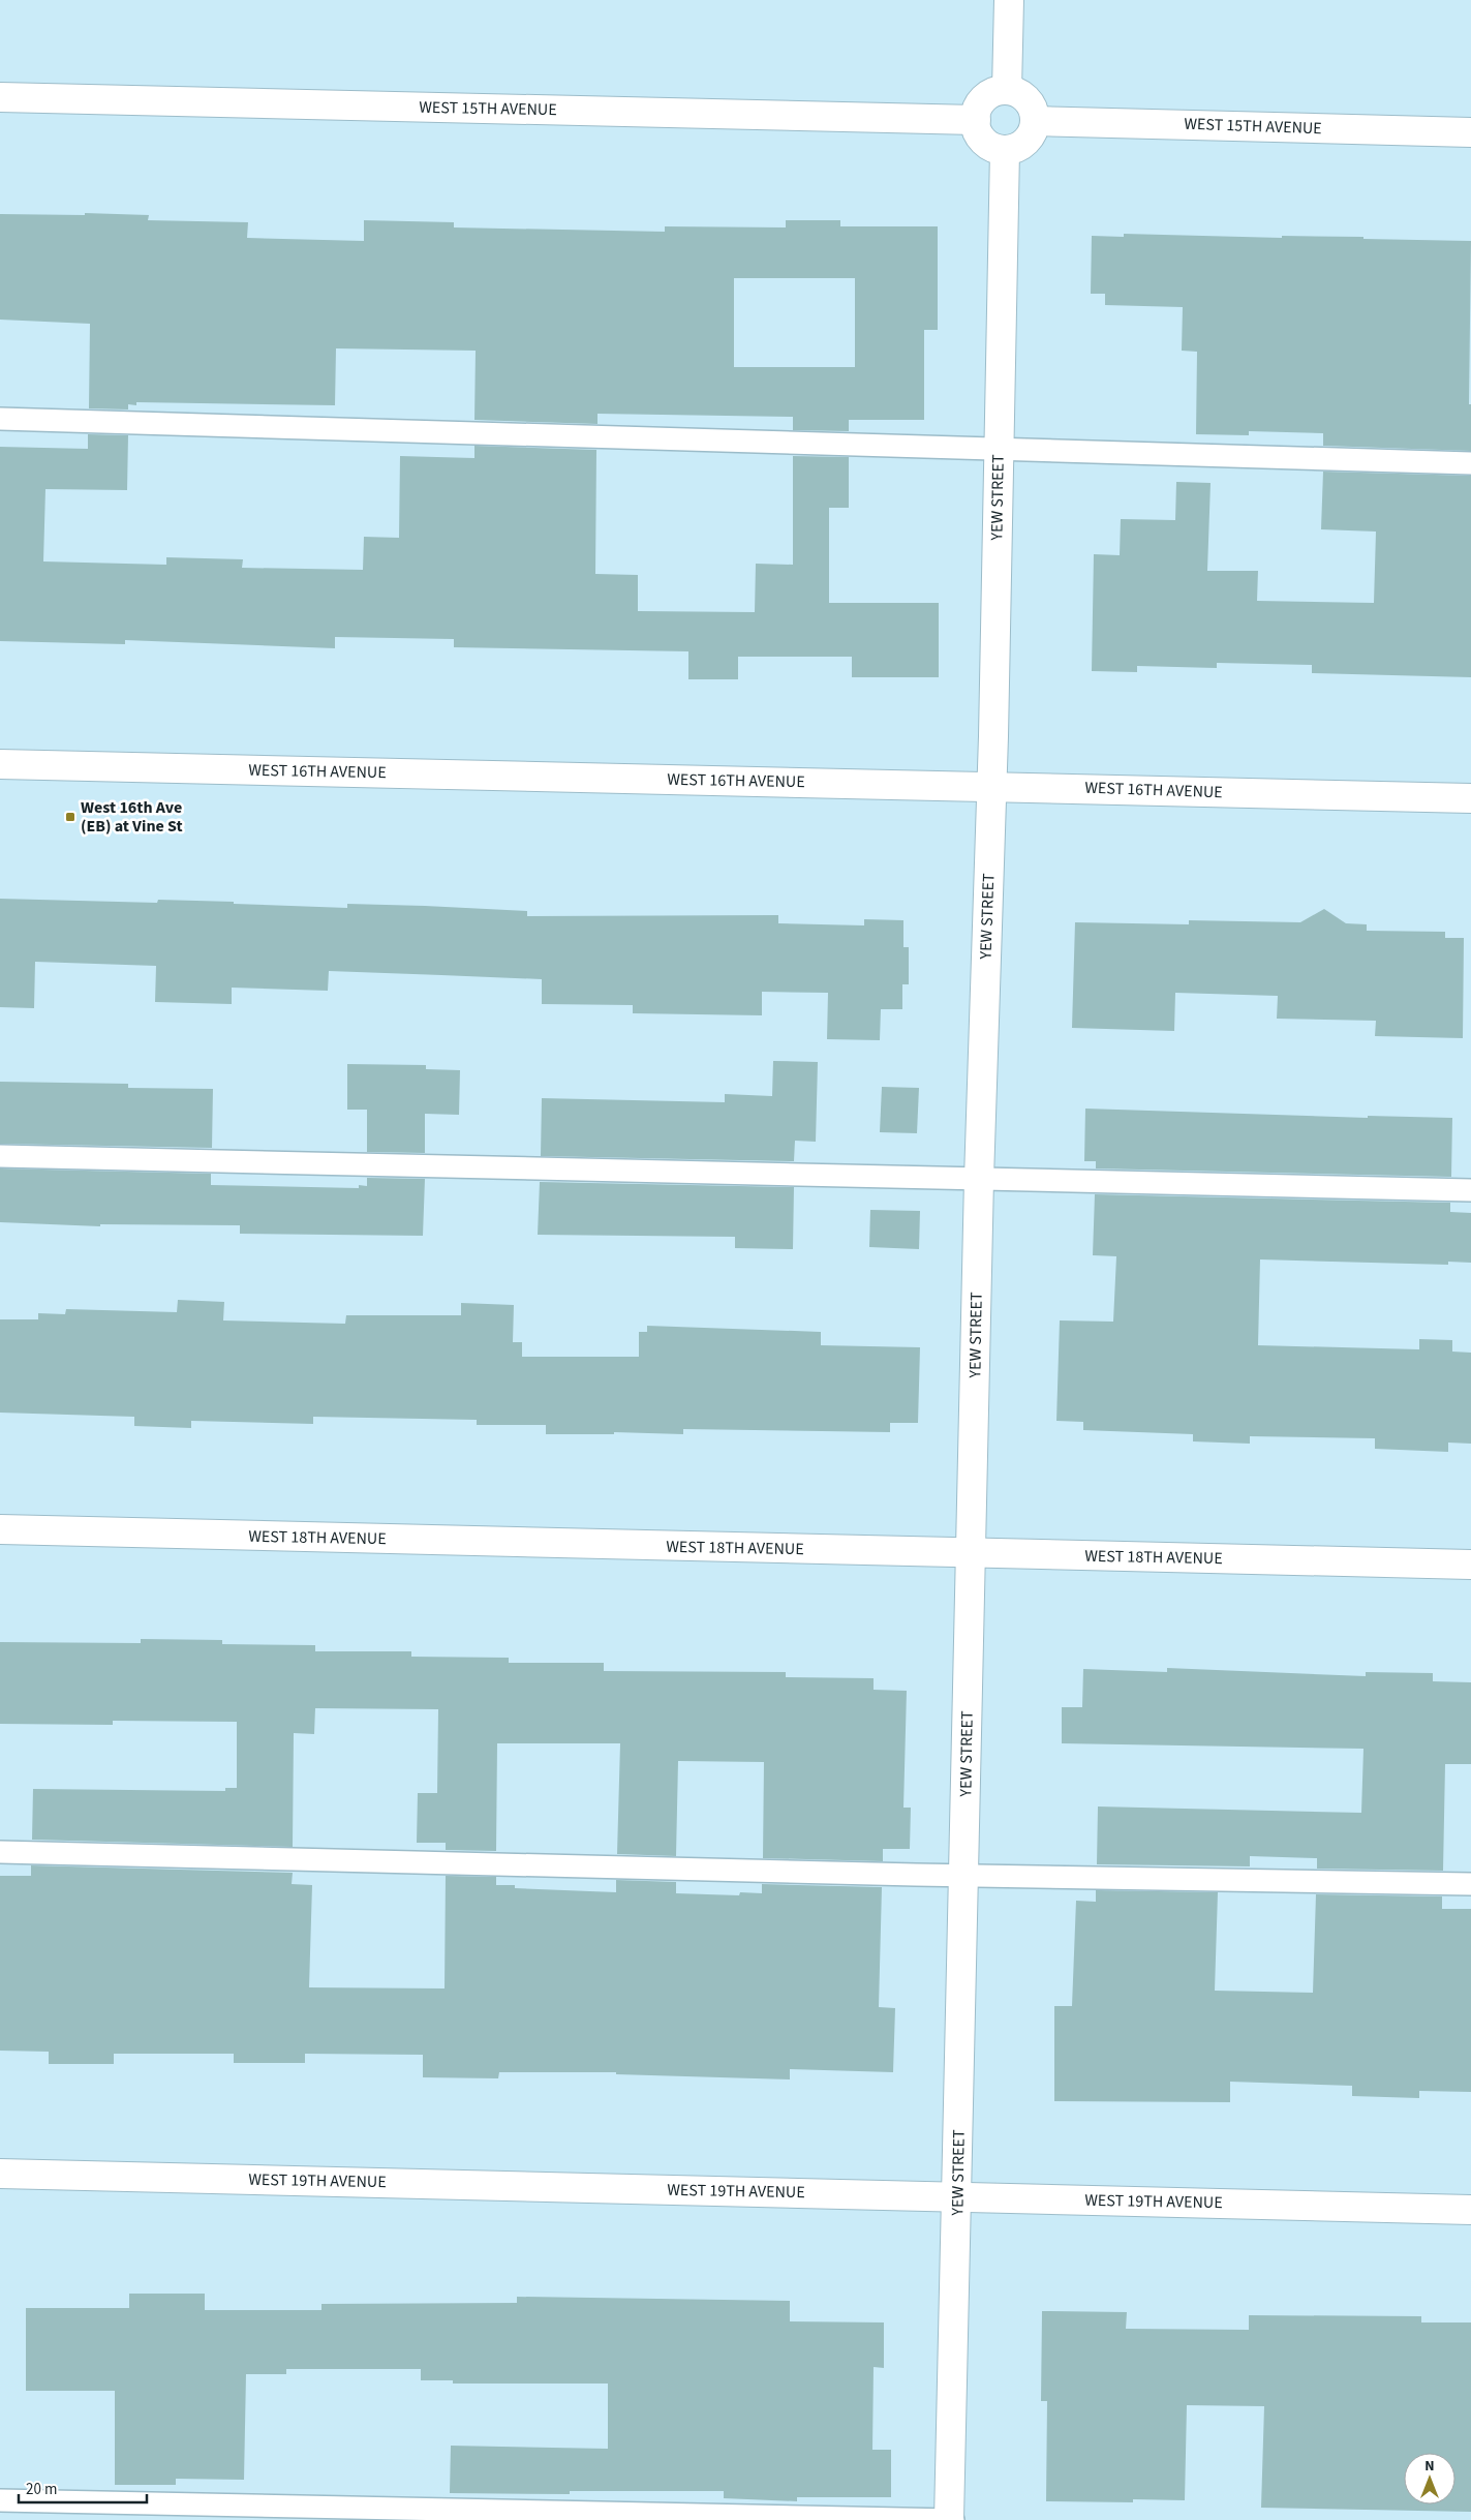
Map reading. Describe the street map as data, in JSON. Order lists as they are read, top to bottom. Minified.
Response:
{"streets":{"street":["WEST 15TH AVENUE","YEW STREET","WEST 16TH AVENUE","WEST 18TH AVENUE","WEST 19TH AVENUE"]},"crossings":[["WEST 15TH AVENUE","YEW STREET"],["YEW STREET","WEST 16TH AVENUE"],["YEW STREET","WEST 18TH AVENUE"],["YEW STREET","WEST 19TH AVENUE"]],"places":{"transit":["West 16th Ave (EB) at Vine St"]},"scale_bar":"20 m","north":"top"}
